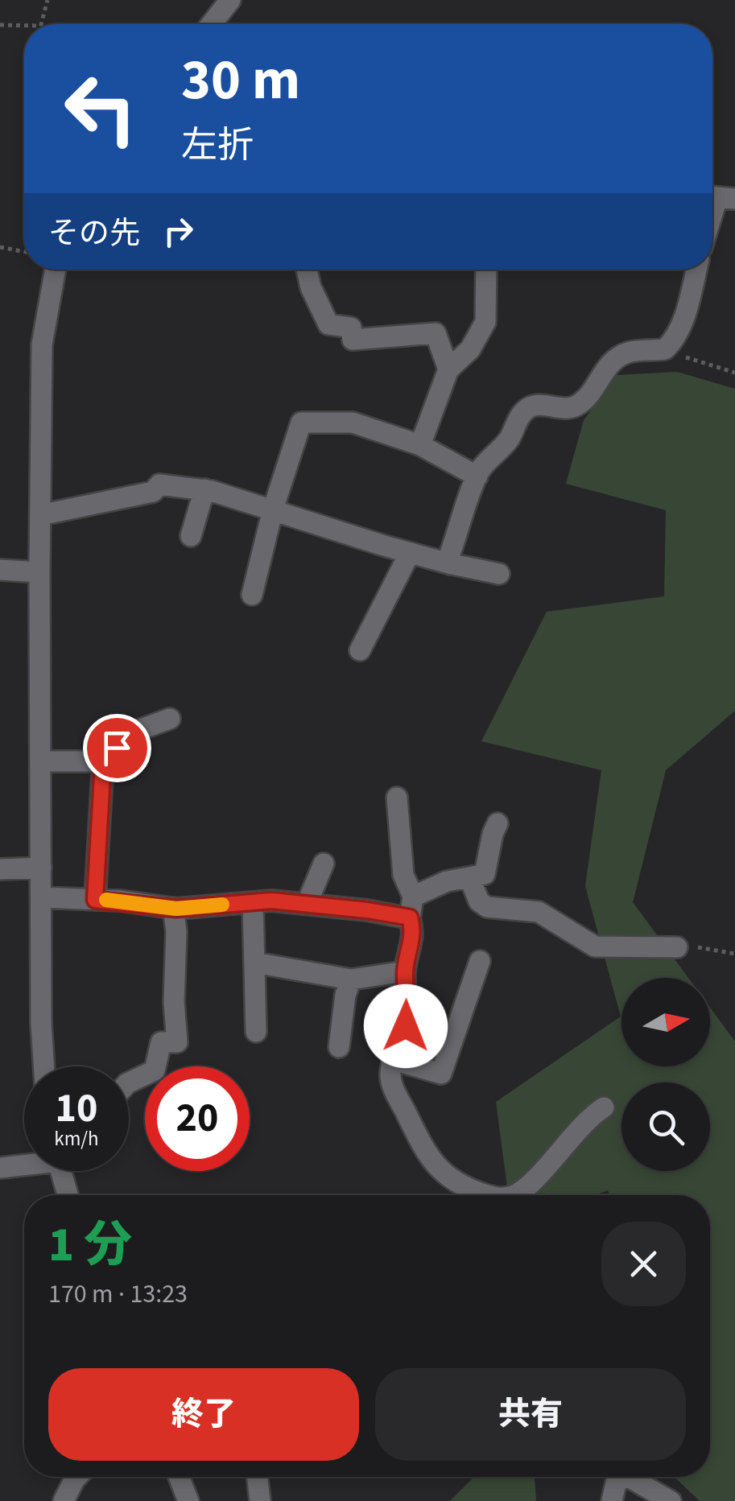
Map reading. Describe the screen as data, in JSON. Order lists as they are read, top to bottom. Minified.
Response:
{"north":"right","page":{"turn":["30 m","左折"],"then":"その先","speed":"10 km/h","limit":"20","heading":["1 分","170 m · 13:23"],"buttons":["終了","共有"]}}
